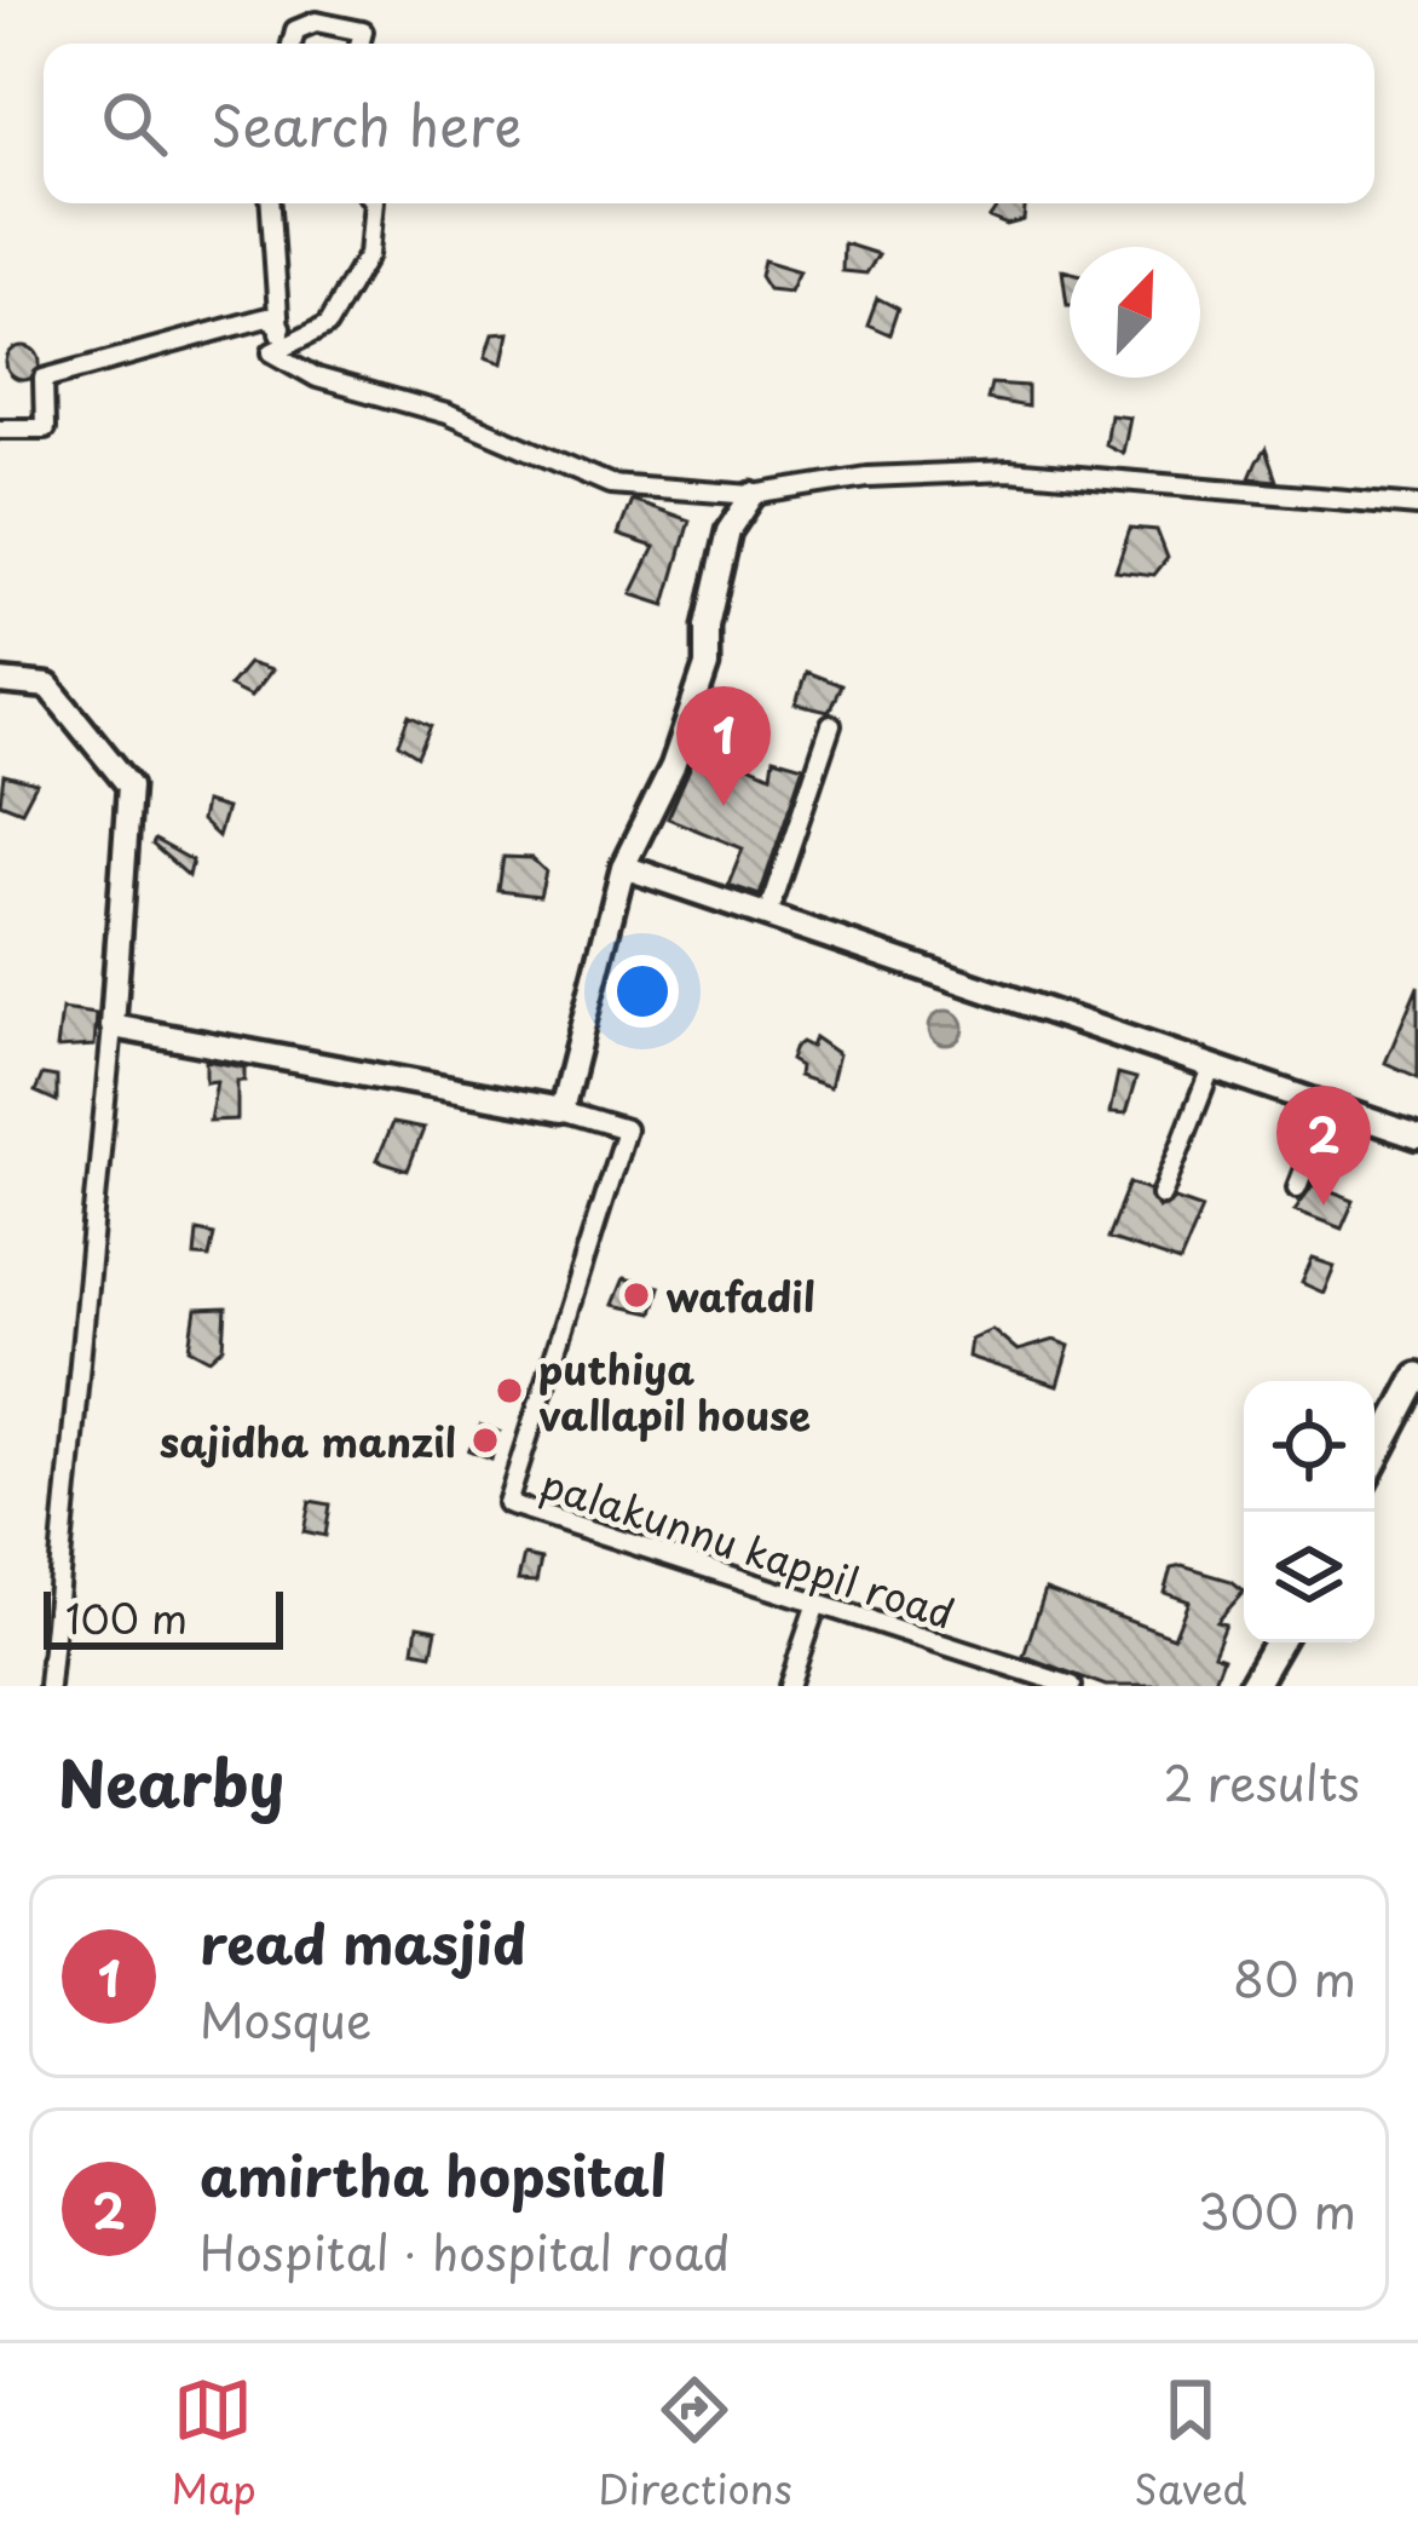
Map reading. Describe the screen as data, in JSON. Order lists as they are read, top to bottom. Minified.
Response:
{"streets":{"street":["palakunnu kappil road"]},"places":["wafadil","puthiya vallapil house","sajidha manzil"],"scale_bar":"100 m","north":"top right","page":{"search":"Search here","pins":["1","2"],"scale":"100 m","heading":["Nearby","2 results"],"list":[{"mark":"1","name":"read masjid","note":"Mosque","value":"80 m"},{"mark":"2","name":"amirtha hopsital","note":"Hospital · hospital road","value":"300 m"}],"nav":["Map","Directions","Saved"]}}
